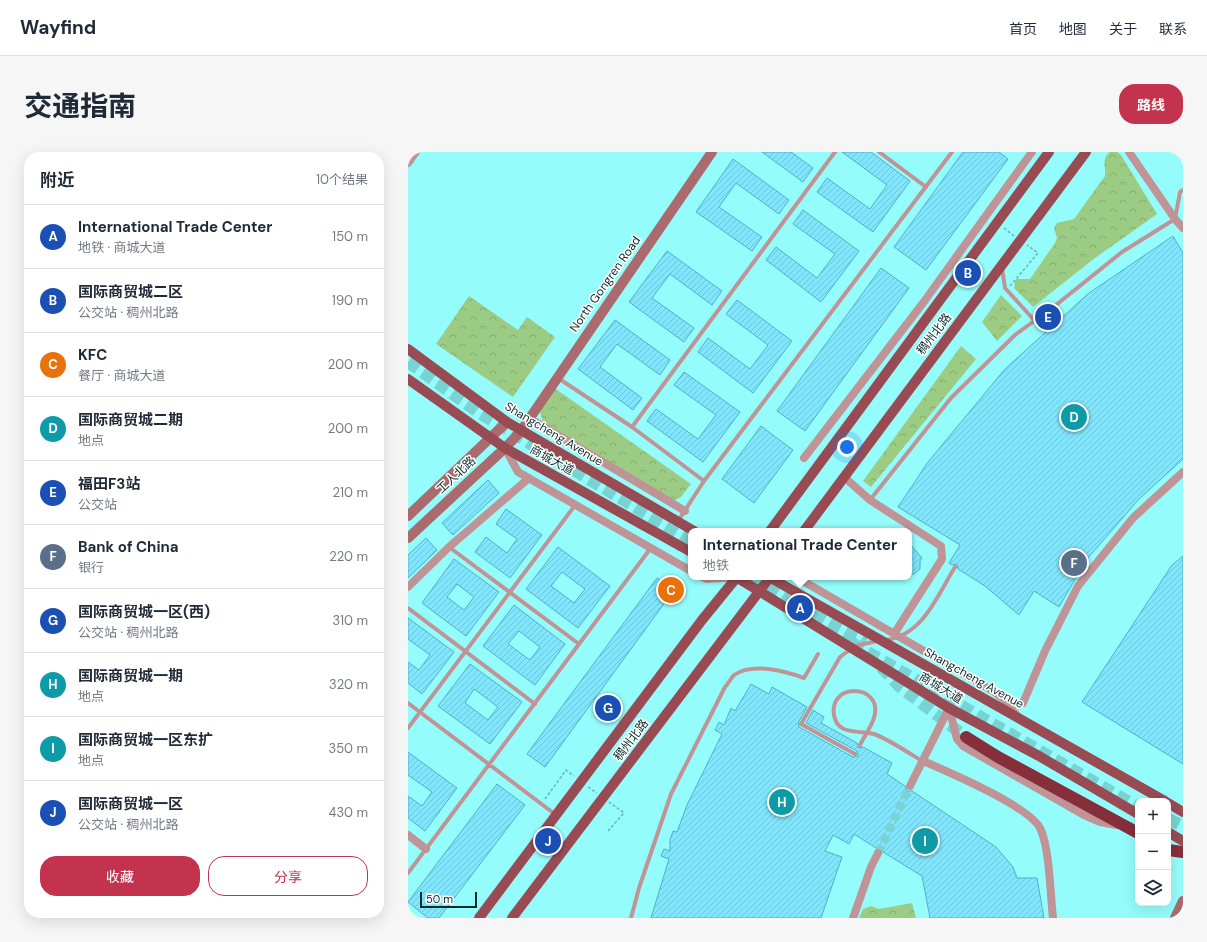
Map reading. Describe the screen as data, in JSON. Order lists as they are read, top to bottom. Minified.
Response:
{"streets":{"main road":["稠州北路","Shangcheng Avenue","商城大道"],"street":["North Gongren Road","工人北路"]},"crossings":[["North Gongren Road","Shangcheng Avenue"],["North Gongren Road","工人北路"],["稠州北路","商城大道"],["Shangcheng Avenue","工人北路"],["商城大道","工人北路"]],"scale_bar":"50 m","page":{"header":"Wayfind","nav":["首页","地图","关于","联系"],"title":"交通指南","buttons":["路线",["收藏","分享"]],"heading":["附近","10个结果"],"list":[{"mark":"A","name":"International Trade Center","note":"地铁 · 商城大道","value":"150 m"},{"mark":"B","name":"国际商贸城二区","note":"公交站 · 稠州北路","value":"190 m"},{"mark":"C","name":"KFC","note":"餐厅 · 商城大道","value":"200 m"},{"mark":"D","name":"国际商贸城二期","note":"地点","value":"200 m"},{"mark":"E","name":"福田F3站","note":"公交站","value":"210 m"},{"mark":"F","name":"Bank of China","note":"银行","value":"220 m"},{"mark":"G","name":"国际商贸城一区(西)","note":"公交站 · 稠州北路","value":"310 m"},{"mark":"H","name":"国际商贸城一期","note":"地点","value":"320 m"},{"mark":"I","name":"国际商贸城一区东扩","note":"地点","value":"350 m"},{"mark":"J","name":"国际商贸城一区","note":"公交站 · 稠州北路","value":"430 m"}],"pins":["B","E","D","F","C","A","G","H","I","J"],"popup":["International Trade Center","地铁"],"map_buttons":["+","−"],"scale":"50 m"}}
